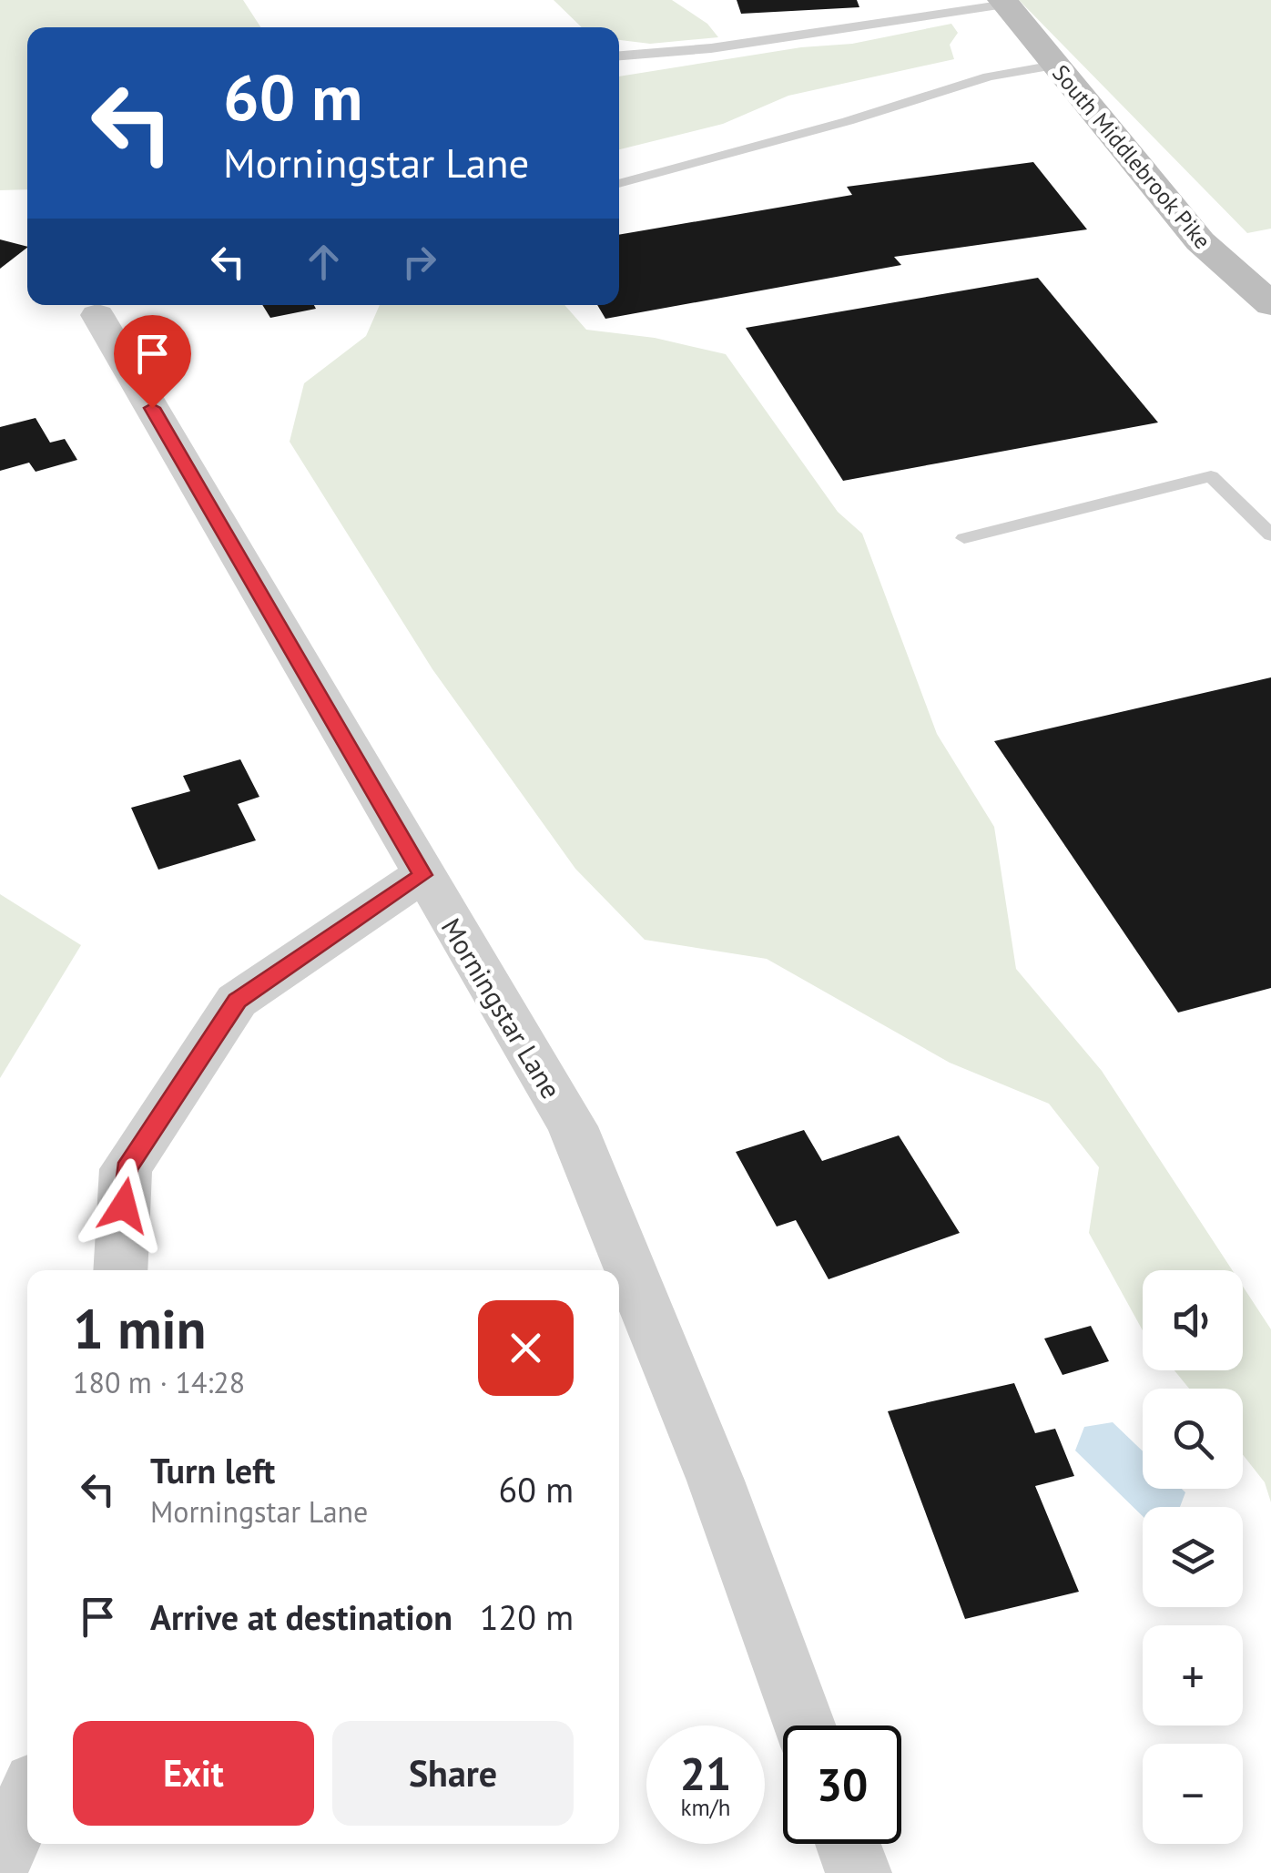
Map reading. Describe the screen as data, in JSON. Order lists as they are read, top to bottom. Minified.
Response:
{"streets":{"main road":["South Middlebrook Pike"],"street":["Morningstar Lane"]},"page":{"turn":["60 m","Morningstar Lane"],"map_buttons":["+","−"],"heading":["1 min","180 m · 14:28"],"list":[{"name":"Turn left","note":"Morningstar Lane","value":"60 m"},{"name":"Arrive at destination","value":"120 m"}],"buttons":["Exit","Share"],"speed":"21 km/h","limit":"30"}}
